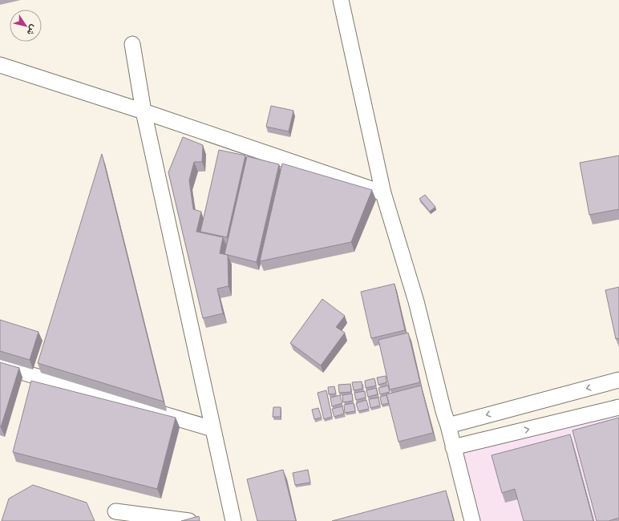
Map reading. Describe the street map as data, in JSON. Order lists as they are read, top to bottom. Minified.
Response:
{"north":"bottom right"}
